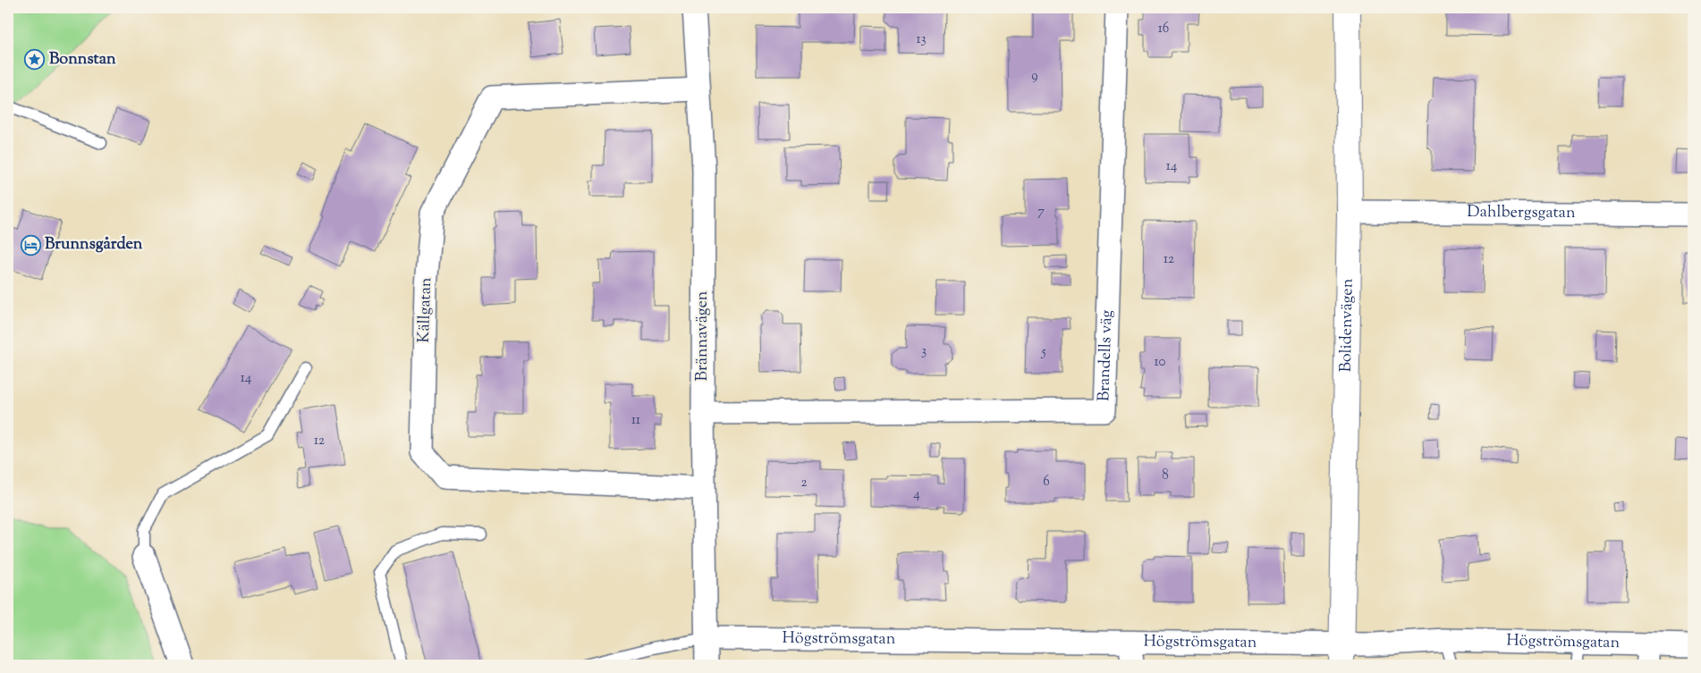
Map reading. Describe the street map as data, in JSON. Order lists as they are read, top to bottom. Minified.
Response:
{"streets":{"main road":["Bolidenvägen"],"street":["Dahlbergsgatan","Källgatan","Brännavägen","Brandells väg","Högströmsgatan"]},"crossings":[["Dahlbergsgatan","Bolidenvägen"],["Källgatan","Brännavägen"],["Bolidenvägen","Högströmsgatan"],["Brännavägen","Brandells väg"],["Brännavägen","Högströmsgatan"]],"places":{"place":["Bonnstan"],"hotel":["Brunnsgården"]},"house_numbers":["16","13","9","14","7","12","3","5","10","14","11","12","8","6","2","4"]}
